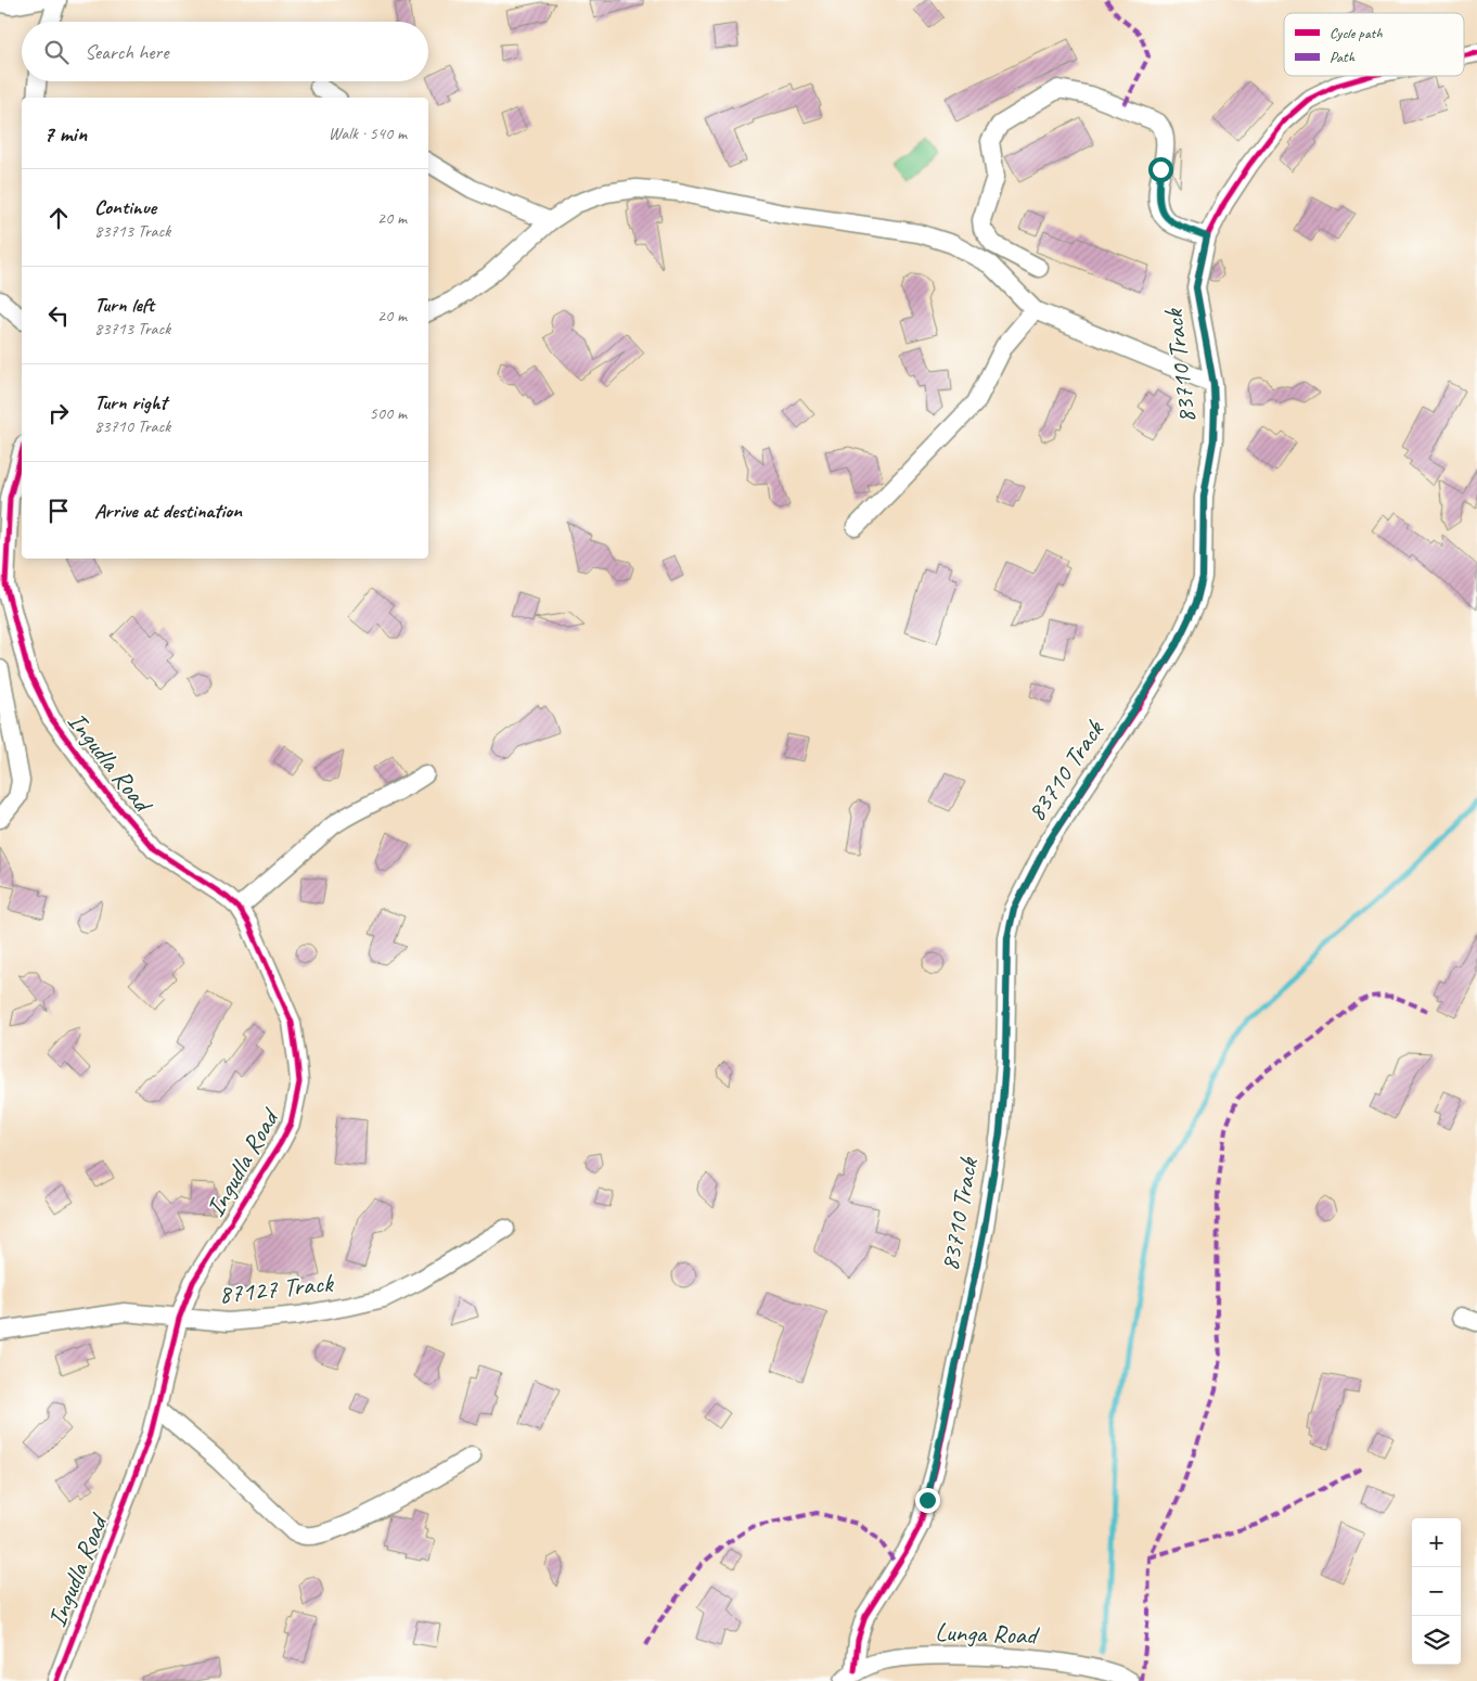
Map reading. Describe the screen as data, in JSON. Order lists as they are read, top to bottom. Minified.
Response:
{"streets":{"street":["83710 Track","Ingudla Road","87127 Track","Lunga Road"]},"crossings":[["83710 Track","Lunga Road"],["Ingudla Road","87127 Track"]],"legend":["Cycle path","Path"],"page":{"search":"Search here","heading":["7 min","Walk · 540 m"],"list":[["Continue","83713 Track","20 m"],["Turn left","83713 Track","20 m"],["Turn right","83710 Track","500 m"],"Arrive at destination"],"map_buttons":["+","−"]}}
